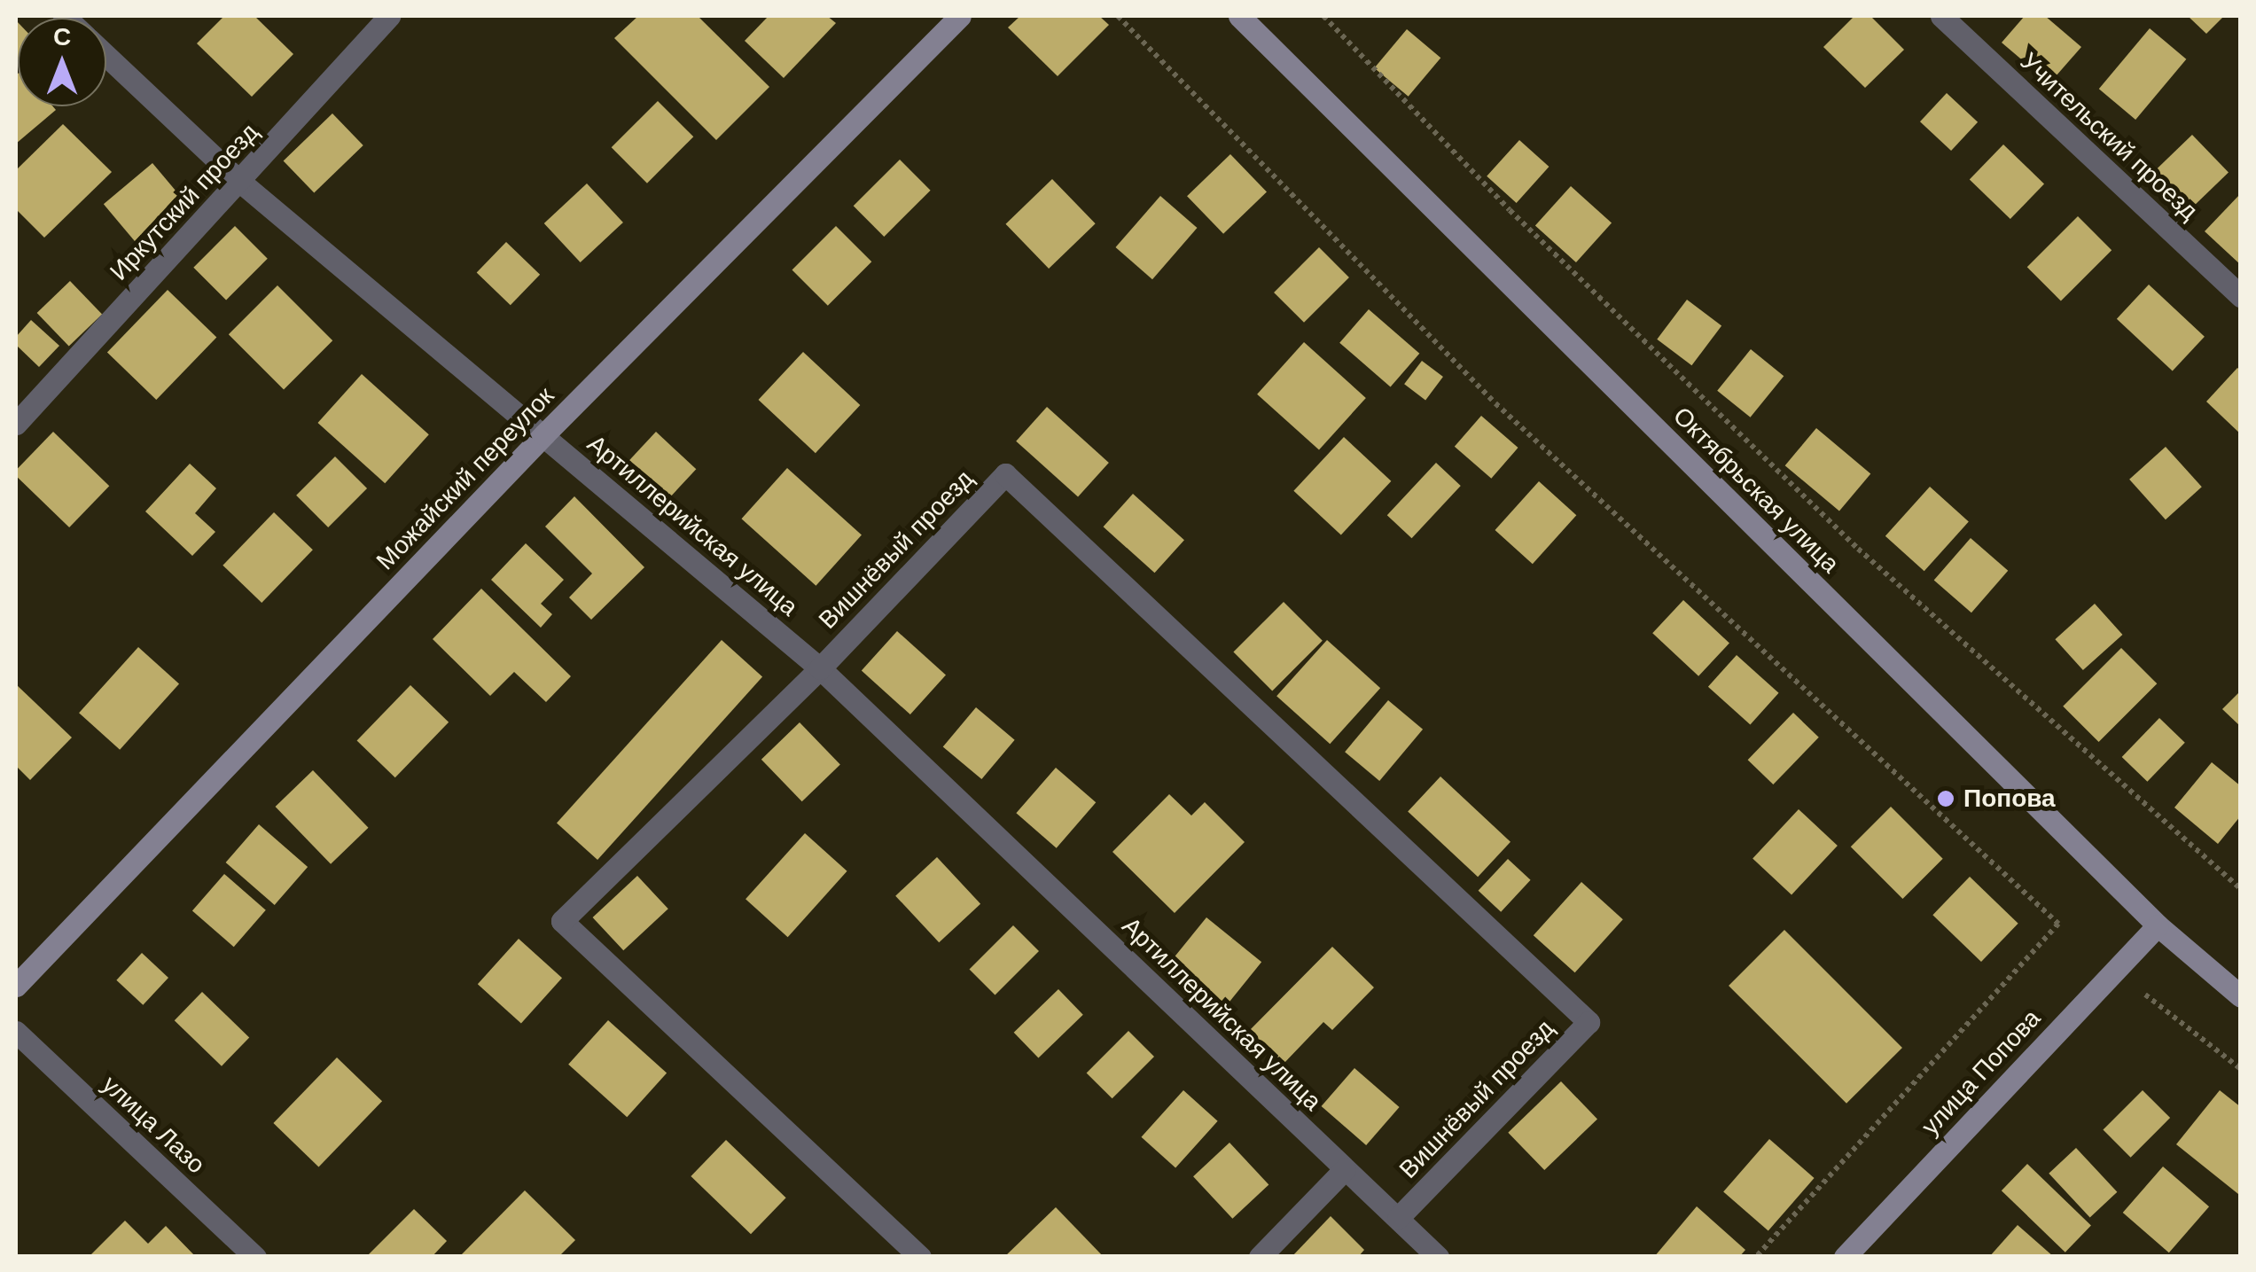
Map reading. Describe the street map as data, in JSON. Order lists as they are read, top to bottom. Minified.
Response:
{"streets":{"street":["Учительский проезд","Иркутский проезд","Можайский переулок","Октябрьская улица","Артиллерийская улица","Вишнёвый проезд","улица Попова","улица Лазо"]},"crossings":[["Иркутский проезд","Артиллерийская улица"],["Можайский переулок","Артиллерийская улица"],["Октябрьская улица","улица Попова"],["Артиллерийская улица","Вишнёвый проезд"]],"places":["Попова"],"north":"top"}
